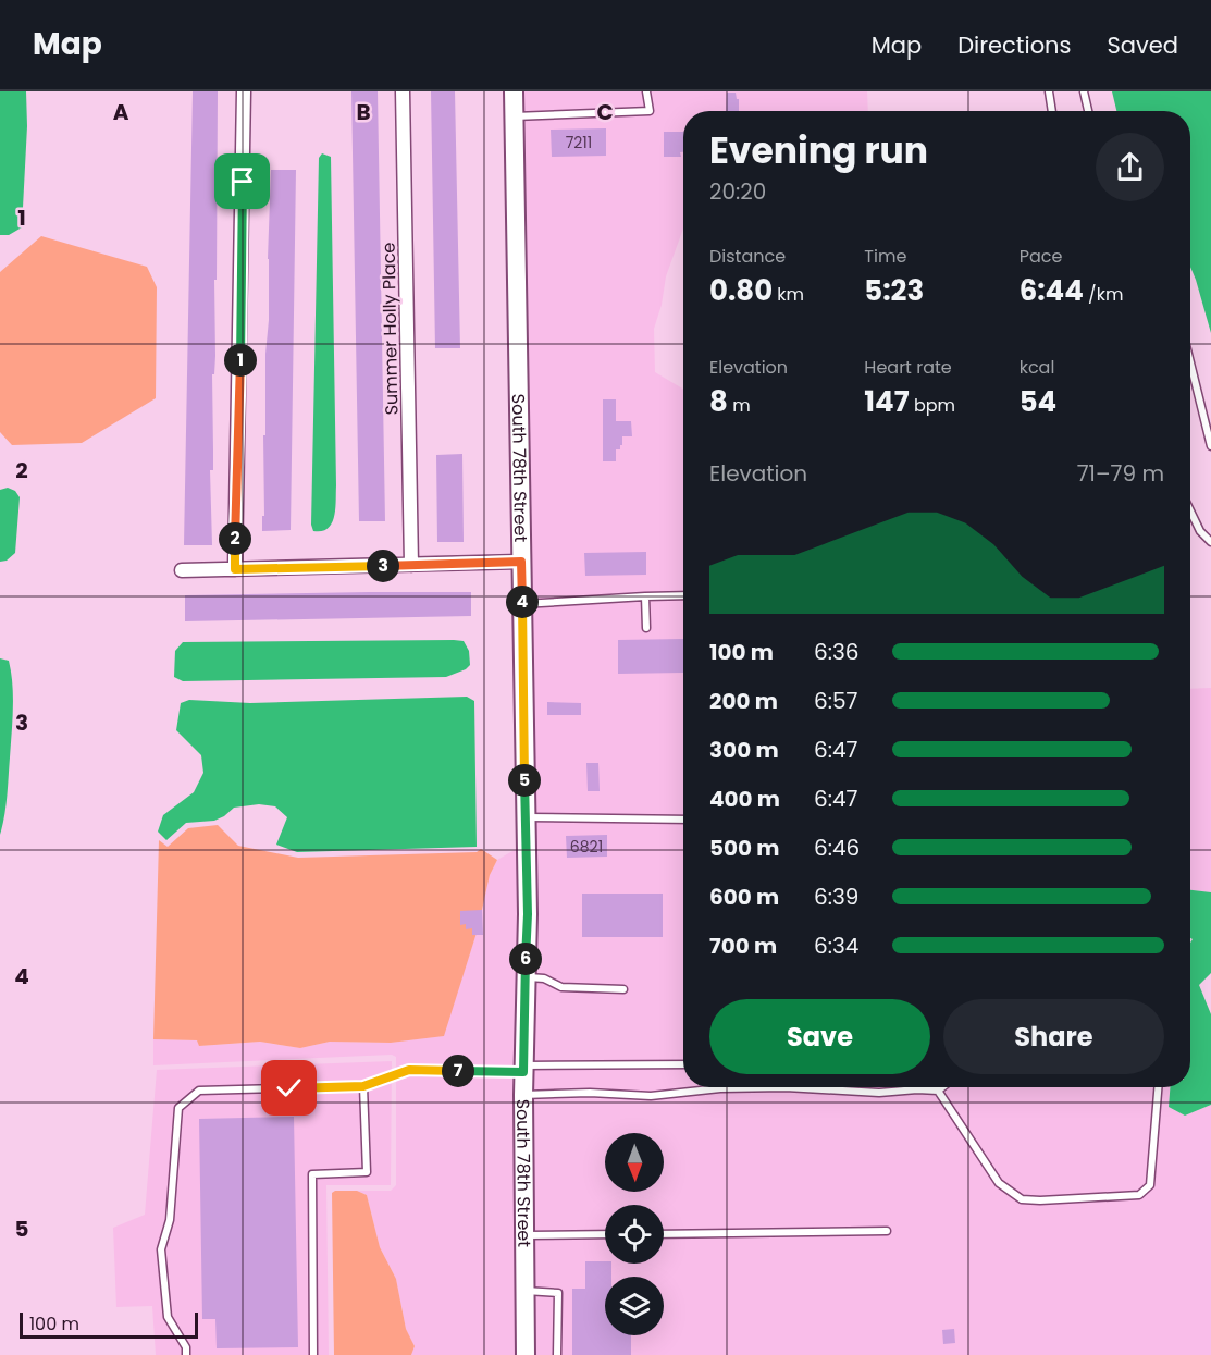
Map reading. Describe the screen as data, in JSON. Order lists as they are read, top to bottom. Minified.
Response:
{"streets":{"street":["Summer Holly Place","South 78th Street"]},"house_numbers":["7211","6821"],"scale_bar":"100 m","north":"bottom","page":{"header":"Map","nav":["Map","Directions","Saved"],"heading":["Evening run","20:20"],"stats":[["Distance","0.80 km"],["Time","5:23"],["Pace","6:44 /km"],["Elevation","8 m"],["Heart rate","147 bpm"],["kcal","54"]],"pins":["1","2","3","4","5","6","7"],"chart":["Elevation","71–79 m"],"list":[{"name":"100 m","note":"6:36"},{"name":"200 m","note":"6:57"},{"name":"300 m","note":"6:47"},{"name":"400 m","note":"6:47"},{"name":"500 m","note":"6:46"},{"name":"600 m","note":"6:39"},{"name":"700 m","note":"6:34"}],"buttons":["Save","Share"],"scale":"100 m"},"grid":{"columns":["A","B","C"],"rows":["1","2","3","4","5"]}}
